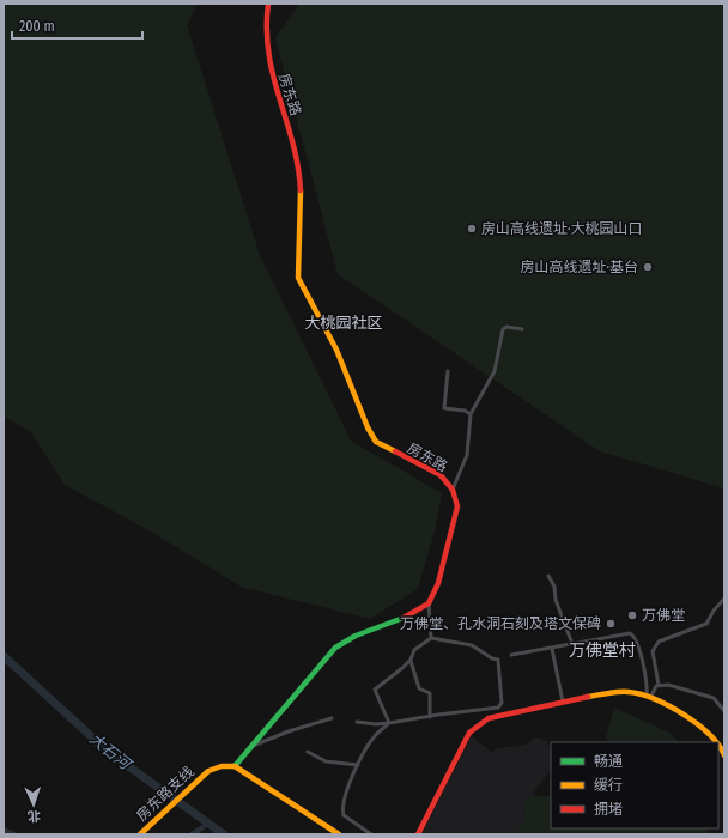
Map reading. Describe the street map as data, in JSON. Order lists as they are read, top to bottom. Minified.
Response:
{"streets":{"main road":["房东路","房东路支线"]},"districts":["大桃园社区","万佛堂村"],"water":["大石河"],"places":["房山高线遗址·大桃园山口","房山高线遗址·基台","万佛堂","万佛堂、孔水洞石刻及塔文保碑"],"legend":["畅通","缓行","拥堵"],"scale_bar":"200 m","north":"bottom"}
